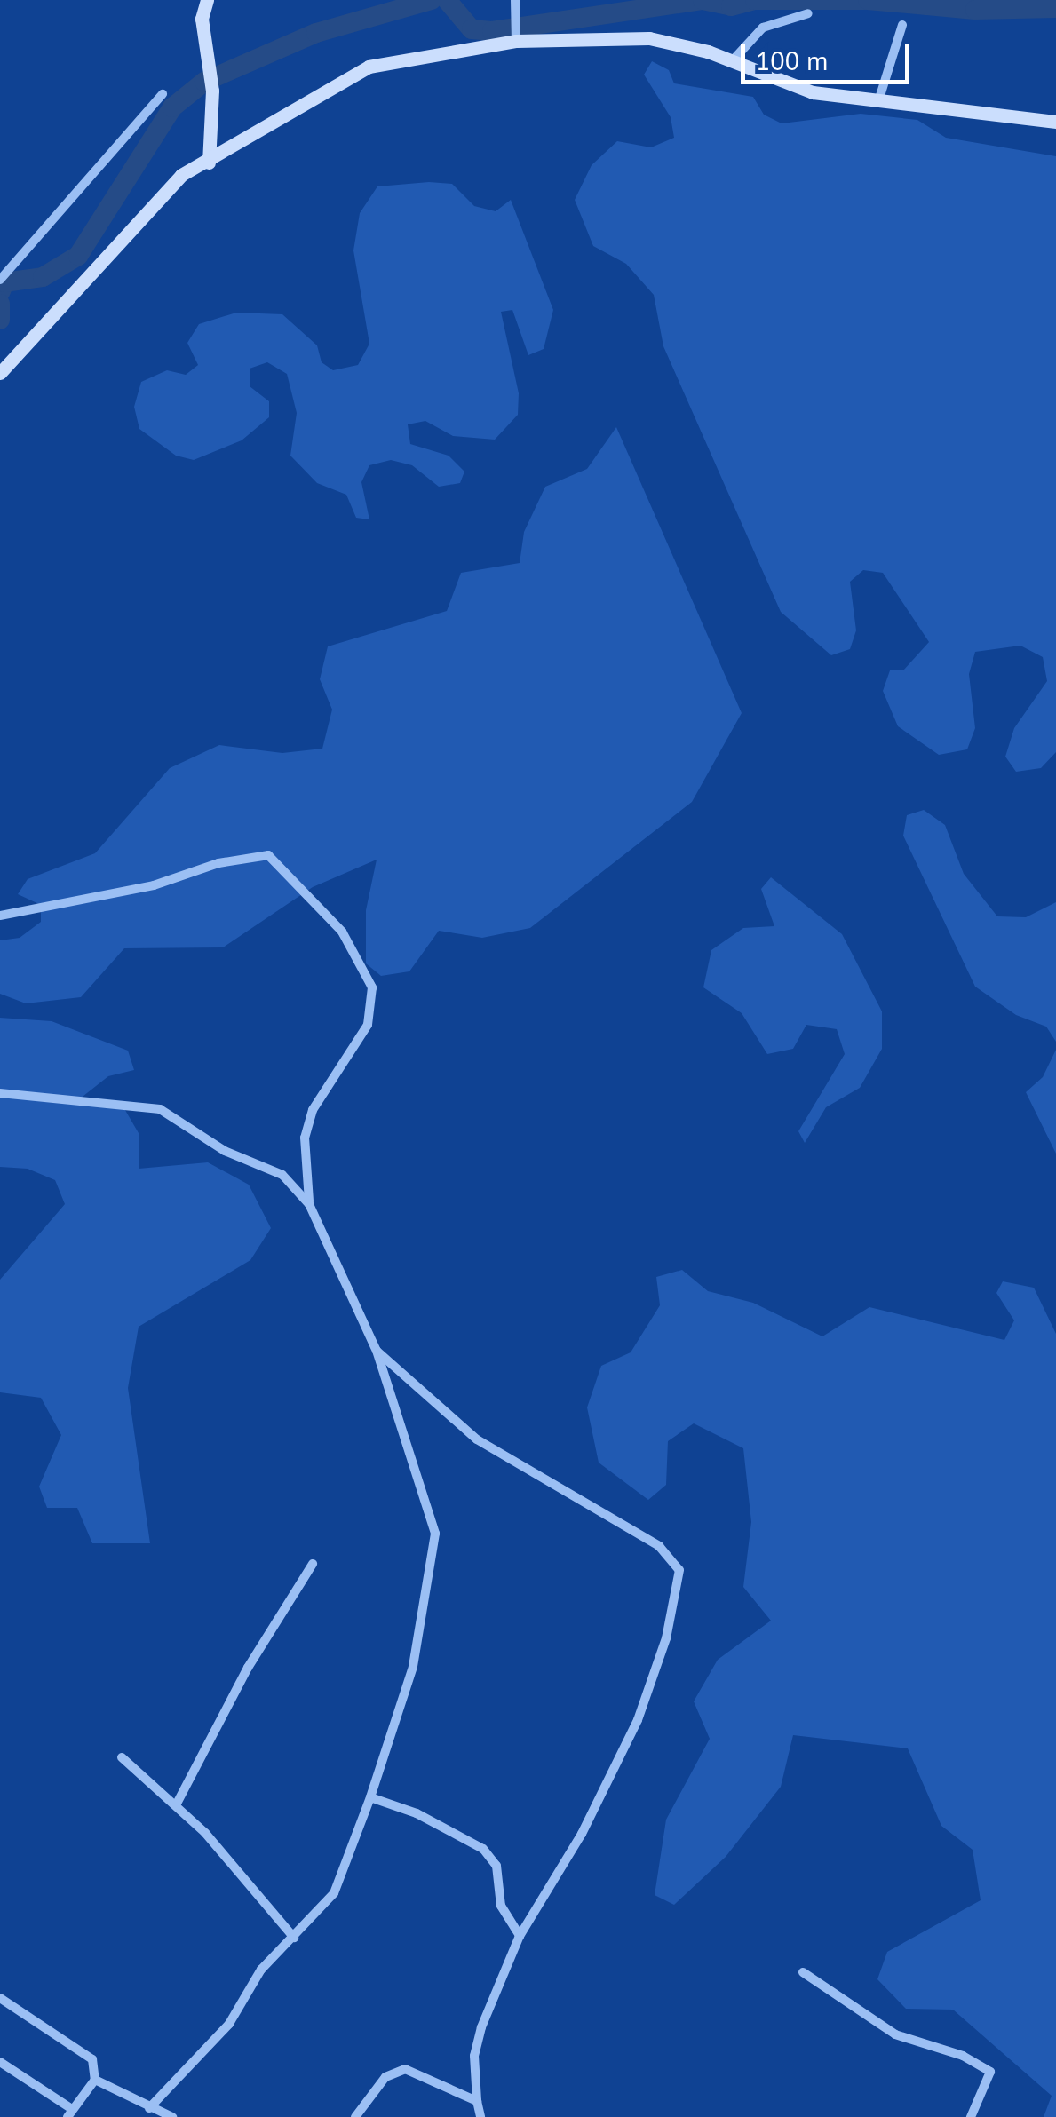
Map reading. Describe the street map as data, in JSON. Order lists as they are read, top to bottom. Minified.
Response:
{"scale_bar":"100 m"}
